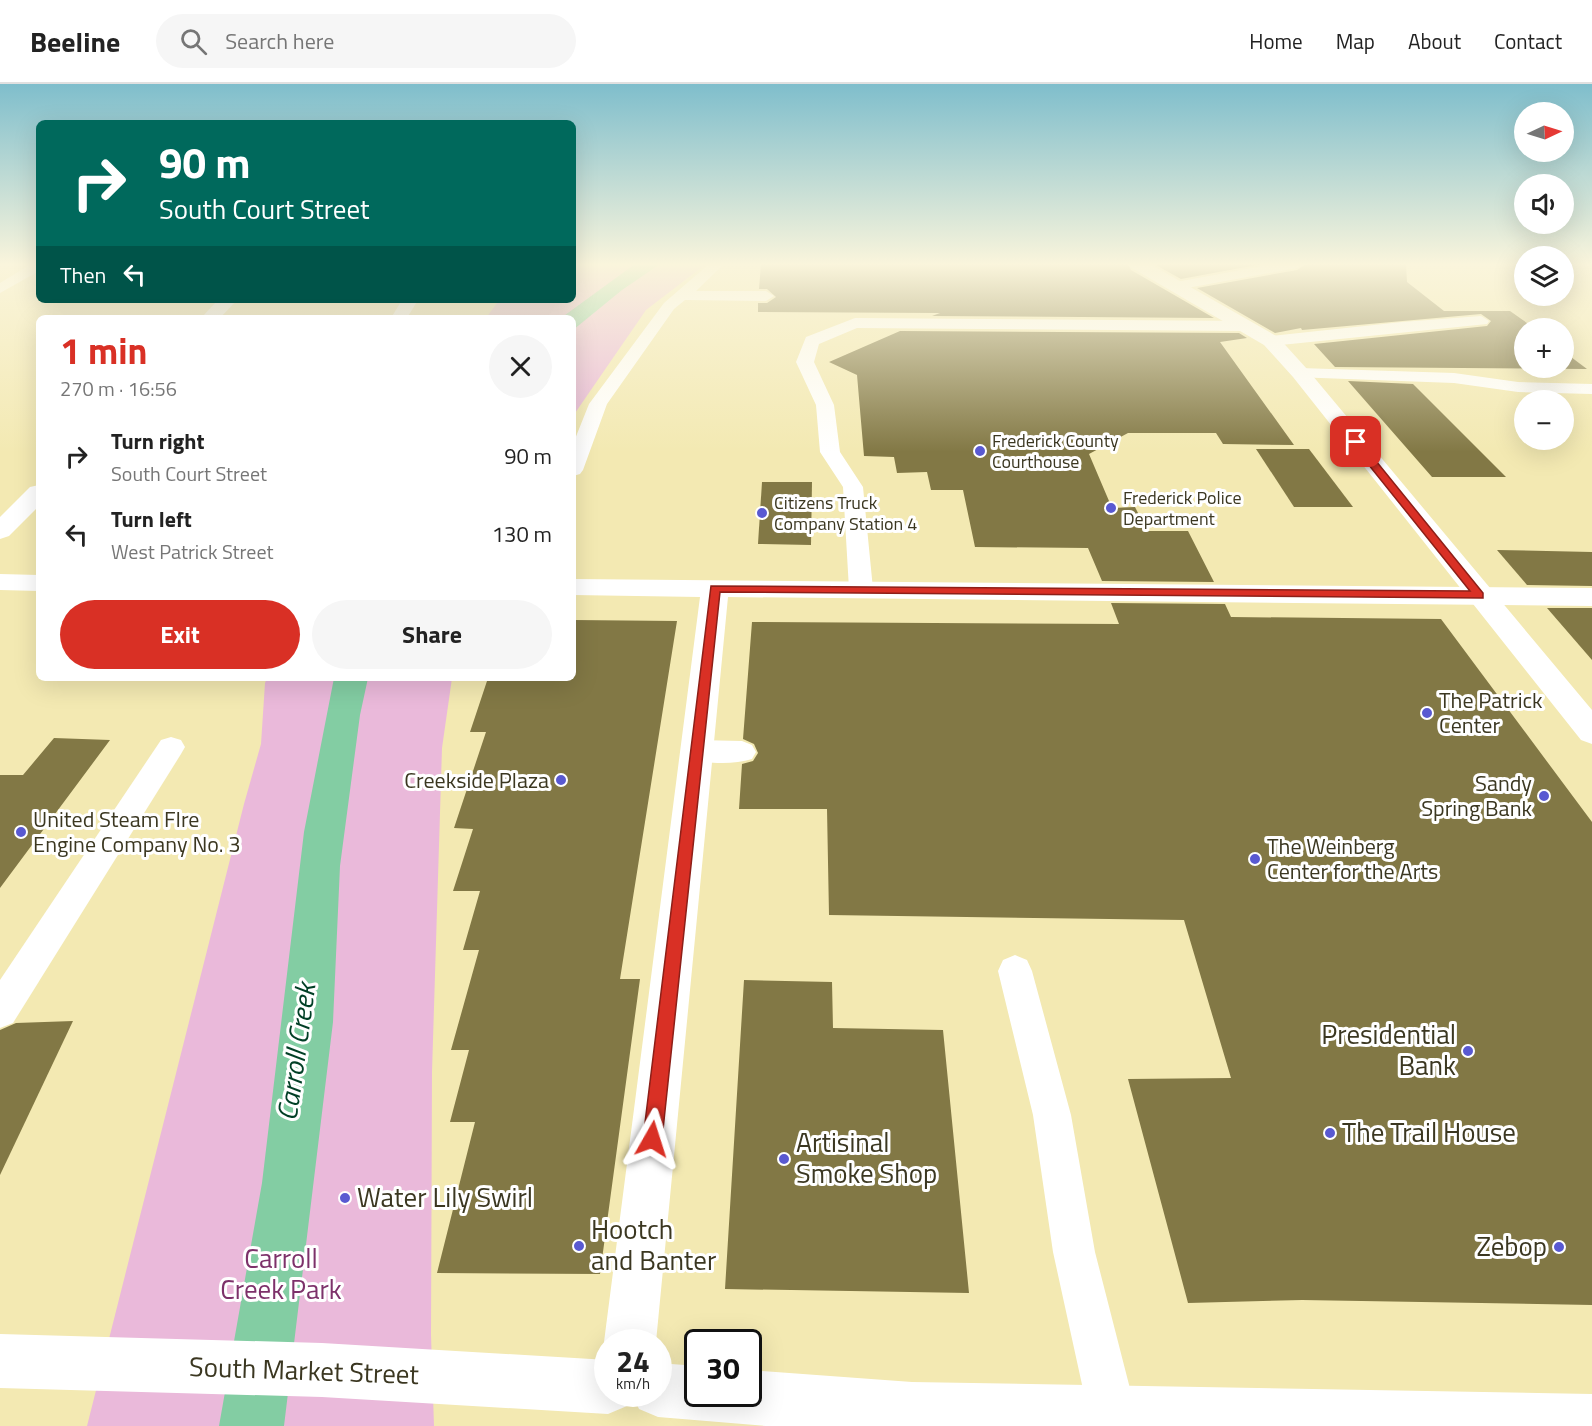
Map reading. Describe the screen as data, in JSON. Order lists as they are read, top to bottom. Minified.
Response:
{"streets":{"main road":["South Market Street"]},"water":["Carroll Creek"],"parks":["Carroll Creek Park"],"places":["Frederick County Courthouse","Frederick Police Department","Citizens Truck Company Station 4","The Patrick Center","Creekside Plaza","Sandy Spring Bank","United Steam FIre Engine Company No. 3","The Weinberg Center for the Arts","Presidential Bank","The Trail House","Artisinal Smoke Shop","Water Lily Swirl","Hootch and Banter","Zebop"],"north":"right","page":{"header":"Beeline","search":"Search here","nav":["Home","Map","About","Contact"],"map_buttons":["+","−"],"turn":["90 m","South Court Street"],"then":"Then","heading":["1 min","270 m · 16:56"],"list":[{"name":"Turn right","note":"South Court Street","value":"90 m"},{"name":"Turn left","note":"West Patrick Street","value":"130 m"}],"buttons":["Exit","Share"],"speed":"24 km/h","limit":"30"}}
